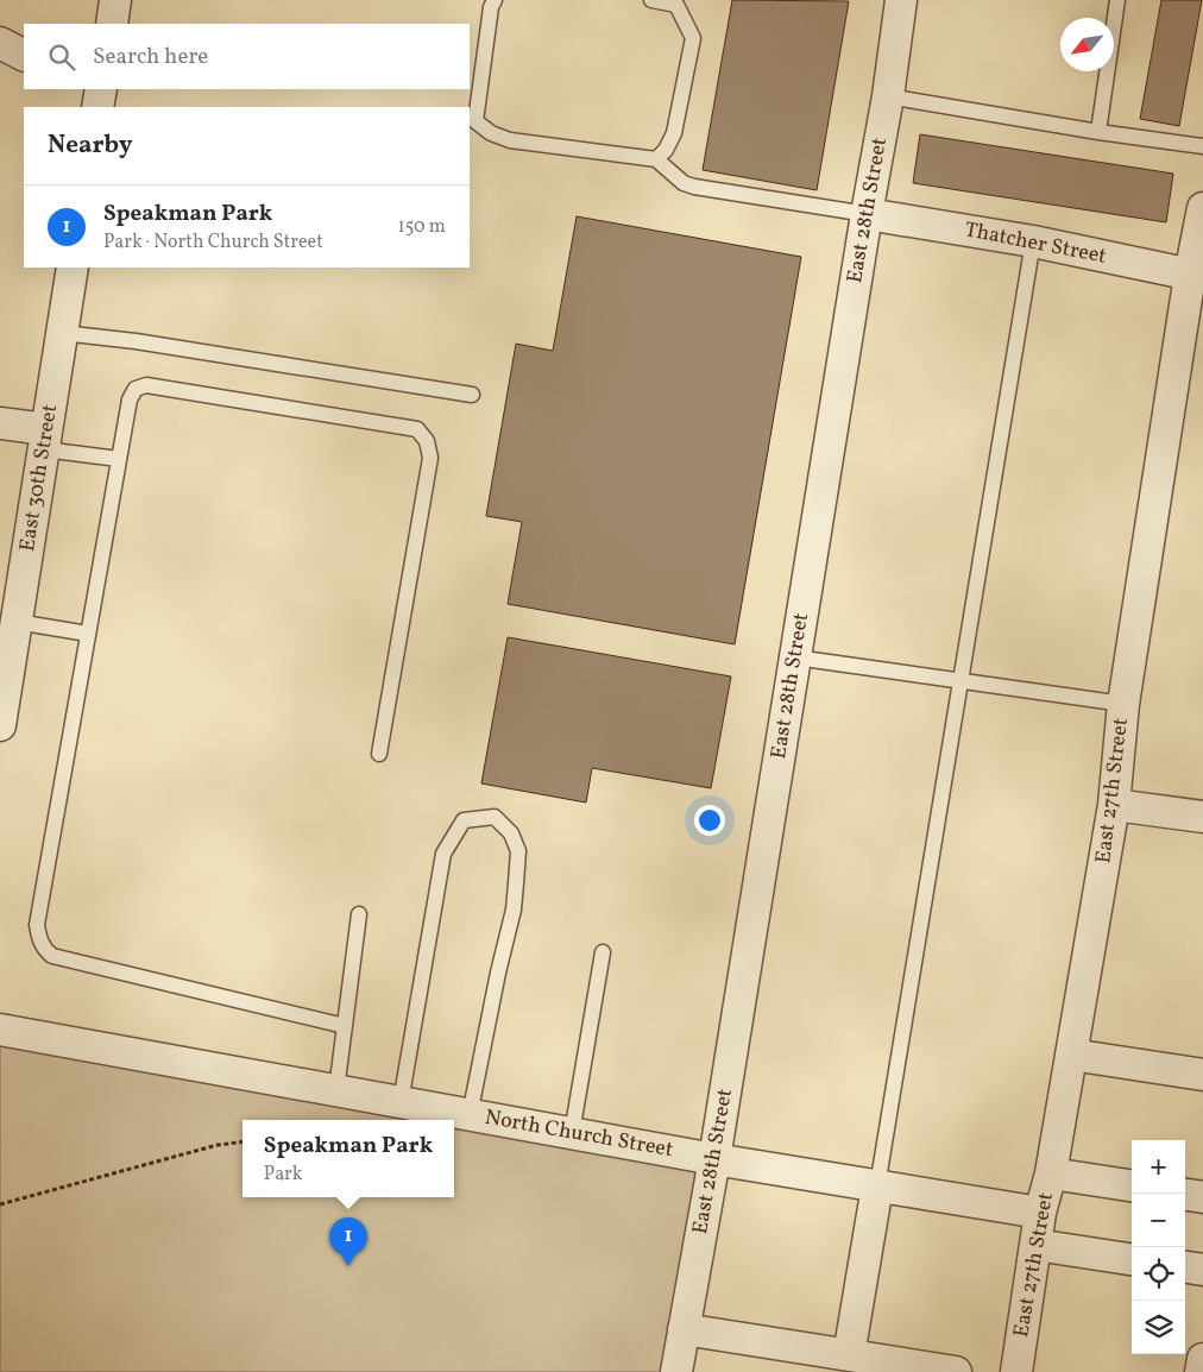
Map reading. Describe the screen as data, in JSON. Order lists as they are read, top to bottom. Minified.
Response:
{"streets":{"street":["East 28th Street","Thatcher Street","East 30th Street","East 27th Street","North Church Street"]},"crossings":[["East 28th Street","Thatcher Street"],["East 28th Street","North Church Street"],["Thatcher Street","East 27th Street"],["East 27th Street","North Church Street"]],"north":"bottom left","page":{"search":"Search here","heading":"Nearby","list":[{"mark":"1","name":"Speakman Park","note":"Park · North Church Street","value":"150 m"}],"popup":["Speakman Park","Park"],"map_buttons":["+","−"],"pins":"1"}}
